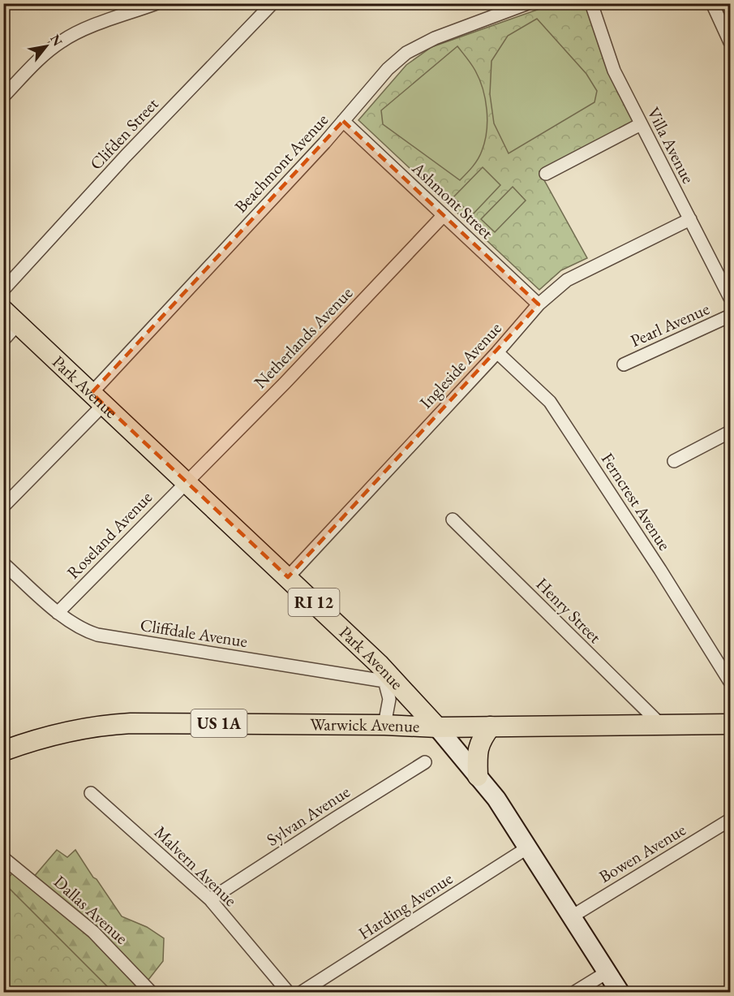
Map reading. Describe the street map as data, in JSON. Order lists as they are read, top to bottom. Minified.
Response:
{"streets":{"main road":["Park Avenue","RI 12","US 1A","Warwick Avenue"],"street":["Clifden Street","Villa Avenue","Beachmont Avenue","Ashmont Street","Pearl Avenue","Netherlands Avenue","Ingleside Avenue","Ferncrest Avenue","Roseland Avenue","Henry Street","Cliffdale Avenue","Sylvan Avenue","Bowen Avenue","Malvern Avenue","Harding Avenue","Dallas Avenue"]},"crossings":[["Villa Avenue","Ingleside Avenue"],["Beachmont Avenue","Ashmont Street"],["Beachmont Avenue","Park Avenue"],["Ashmont Street","Netherlands Avenue"],["Ashmont Street","Ingleside Avenue"],["Netherlands Avenue","Park Avenue"],["Netherlands Avenue","Roseland Avenue"],["Ingleside Avenue","Park Avenue"],["Ingleside Avenue","Ferncrest Avenue"],["Park Avenue","Roseland Avenue"],["Park Avenue","Cliffdale Avenue"],["Park Avenue","Warwick Avenue"],["Park Avenue","Bowen Avenue"],["Park Avenue","Harding Avenue"],["Roseland Avenue","Cliffdale Avenue"],["Henry Street","Warwick Avenue"],["Sylvan Avenue","Malvern Avenue"]],"north":"top right"}
